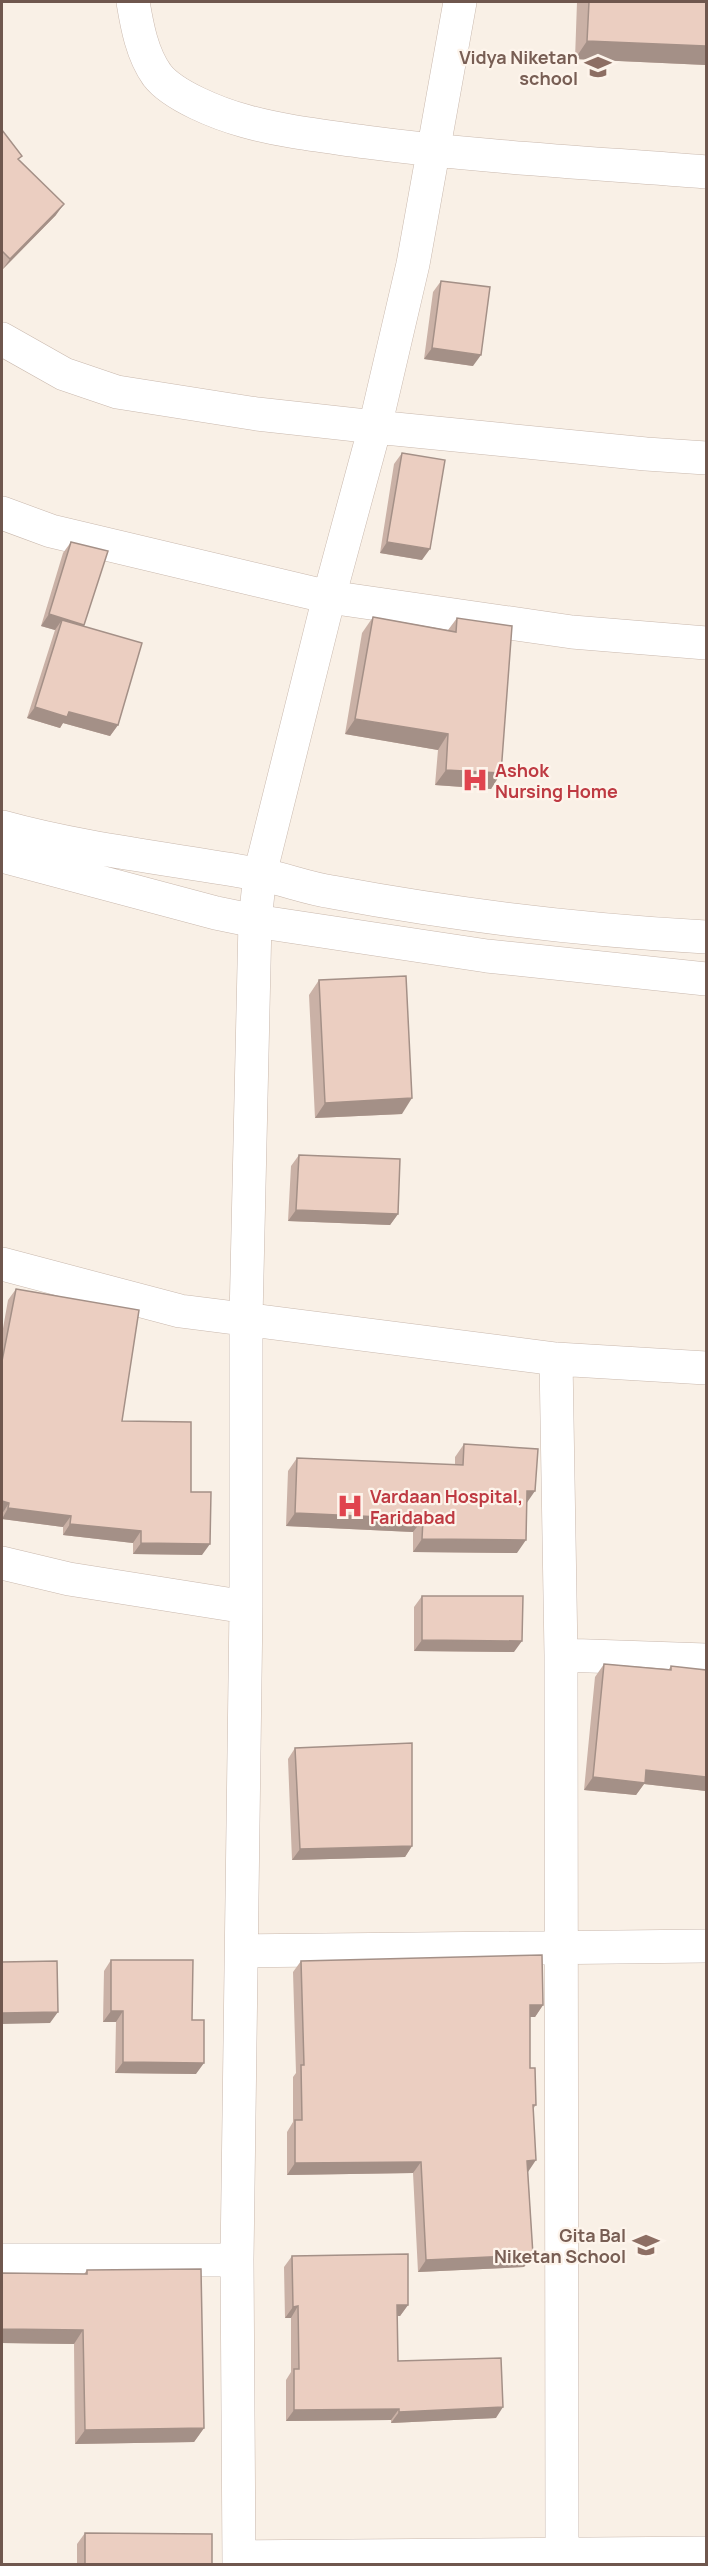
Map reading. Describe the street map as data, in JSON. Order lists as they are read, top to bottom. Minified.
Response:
{"places":{"school or university":["Vidya Niketan school","Gita Bal Niketan School"],"hospital":["Ashok Nursing Home","Vardaan Hospital, Faridabad"]}}
